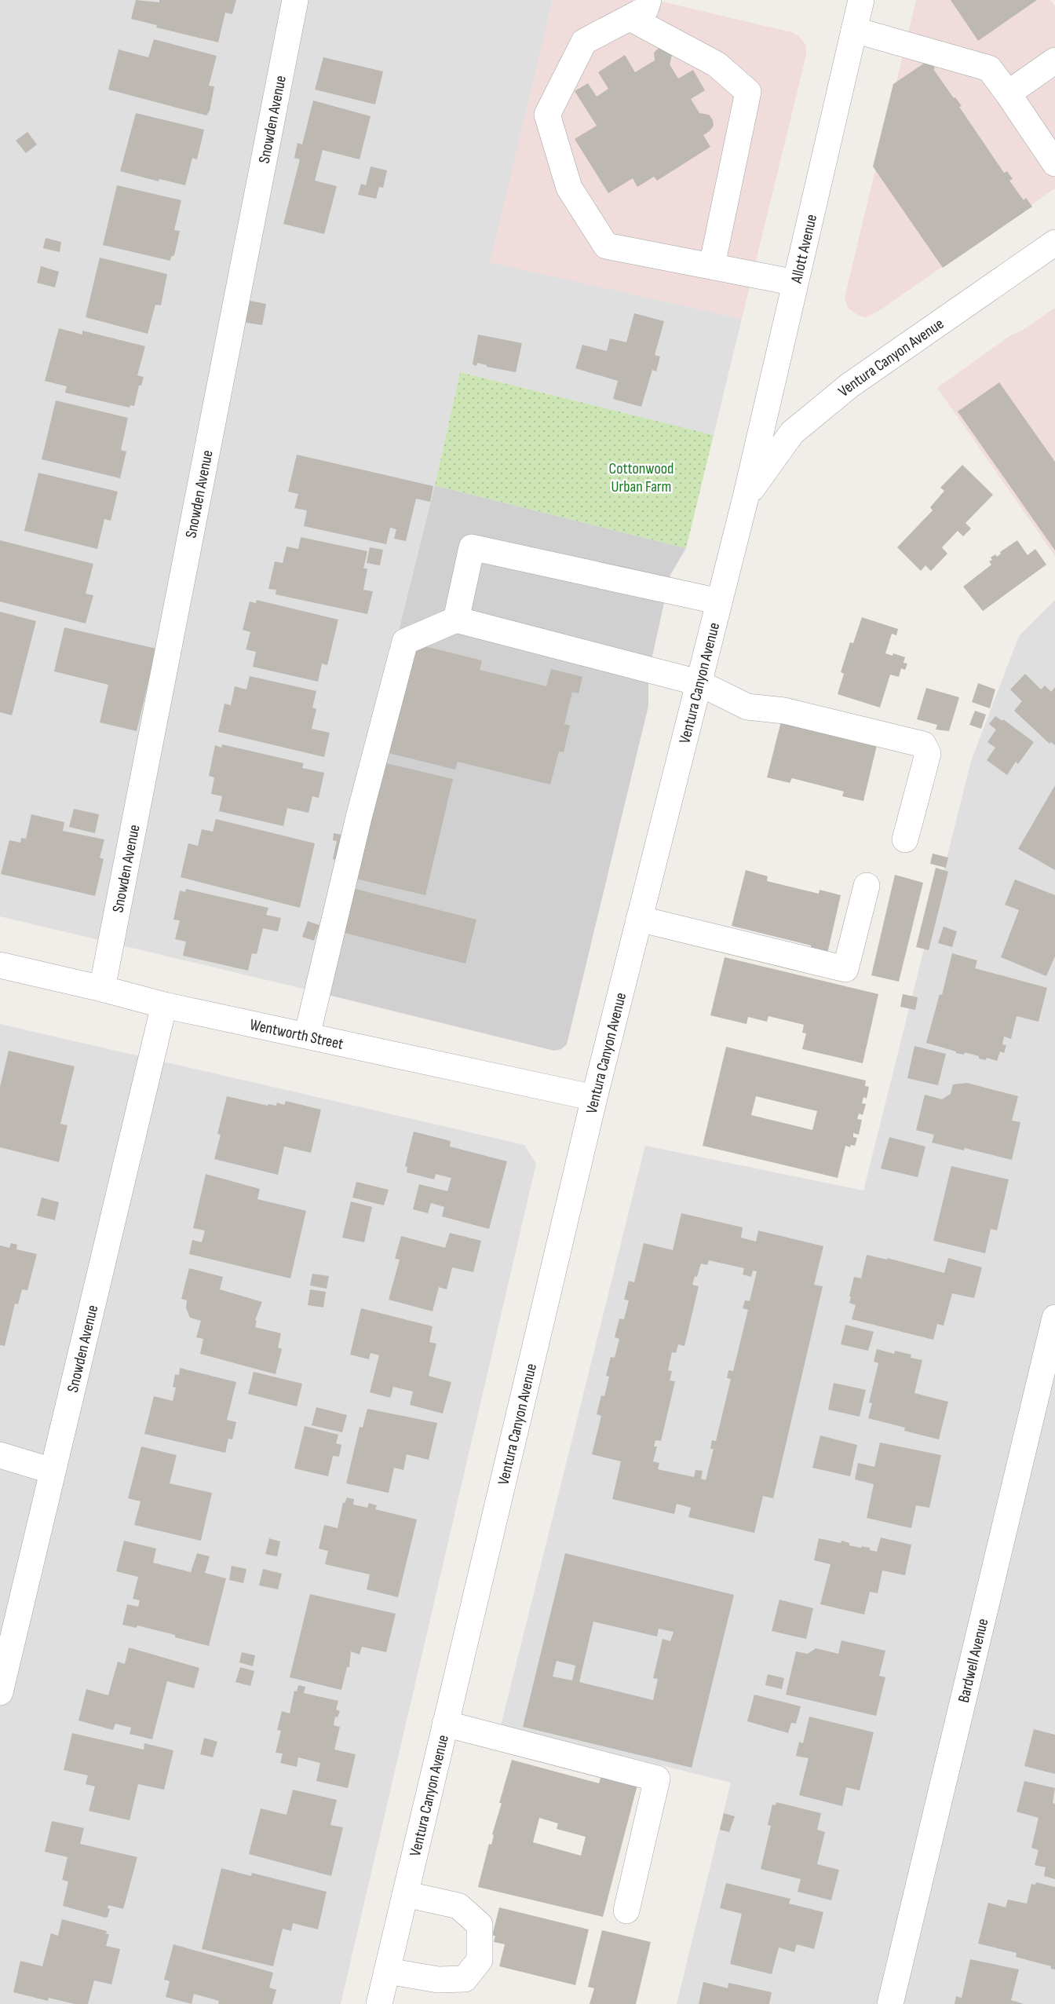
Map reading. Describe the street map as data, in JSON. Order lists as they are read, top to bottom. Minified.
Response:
{"streets":{"street":["Snowden Avenue","Allott Avenue","Ventura Canyon Avenue","Wentworth Street","Bardwell Avenue"]},"crossings":[["Snowden Avenue","Wentworth Street"],["Allott Avenue","Ventura Canyon Avenue"],["Ventura Canyon Avenue","Wentworth Street"]],"parks":["Cottonwood Urban Farm"]}
